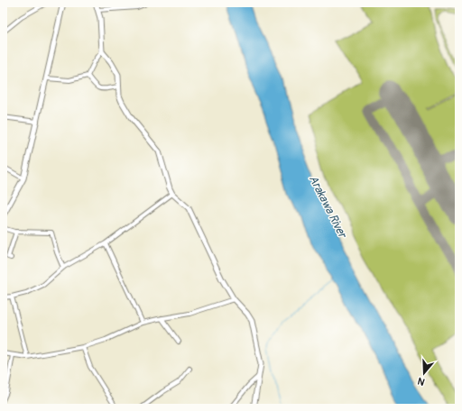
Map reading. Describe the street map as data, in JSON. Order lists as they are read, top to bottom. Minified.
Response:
{"water":["Arakawa River"],"north":"bottom"}
